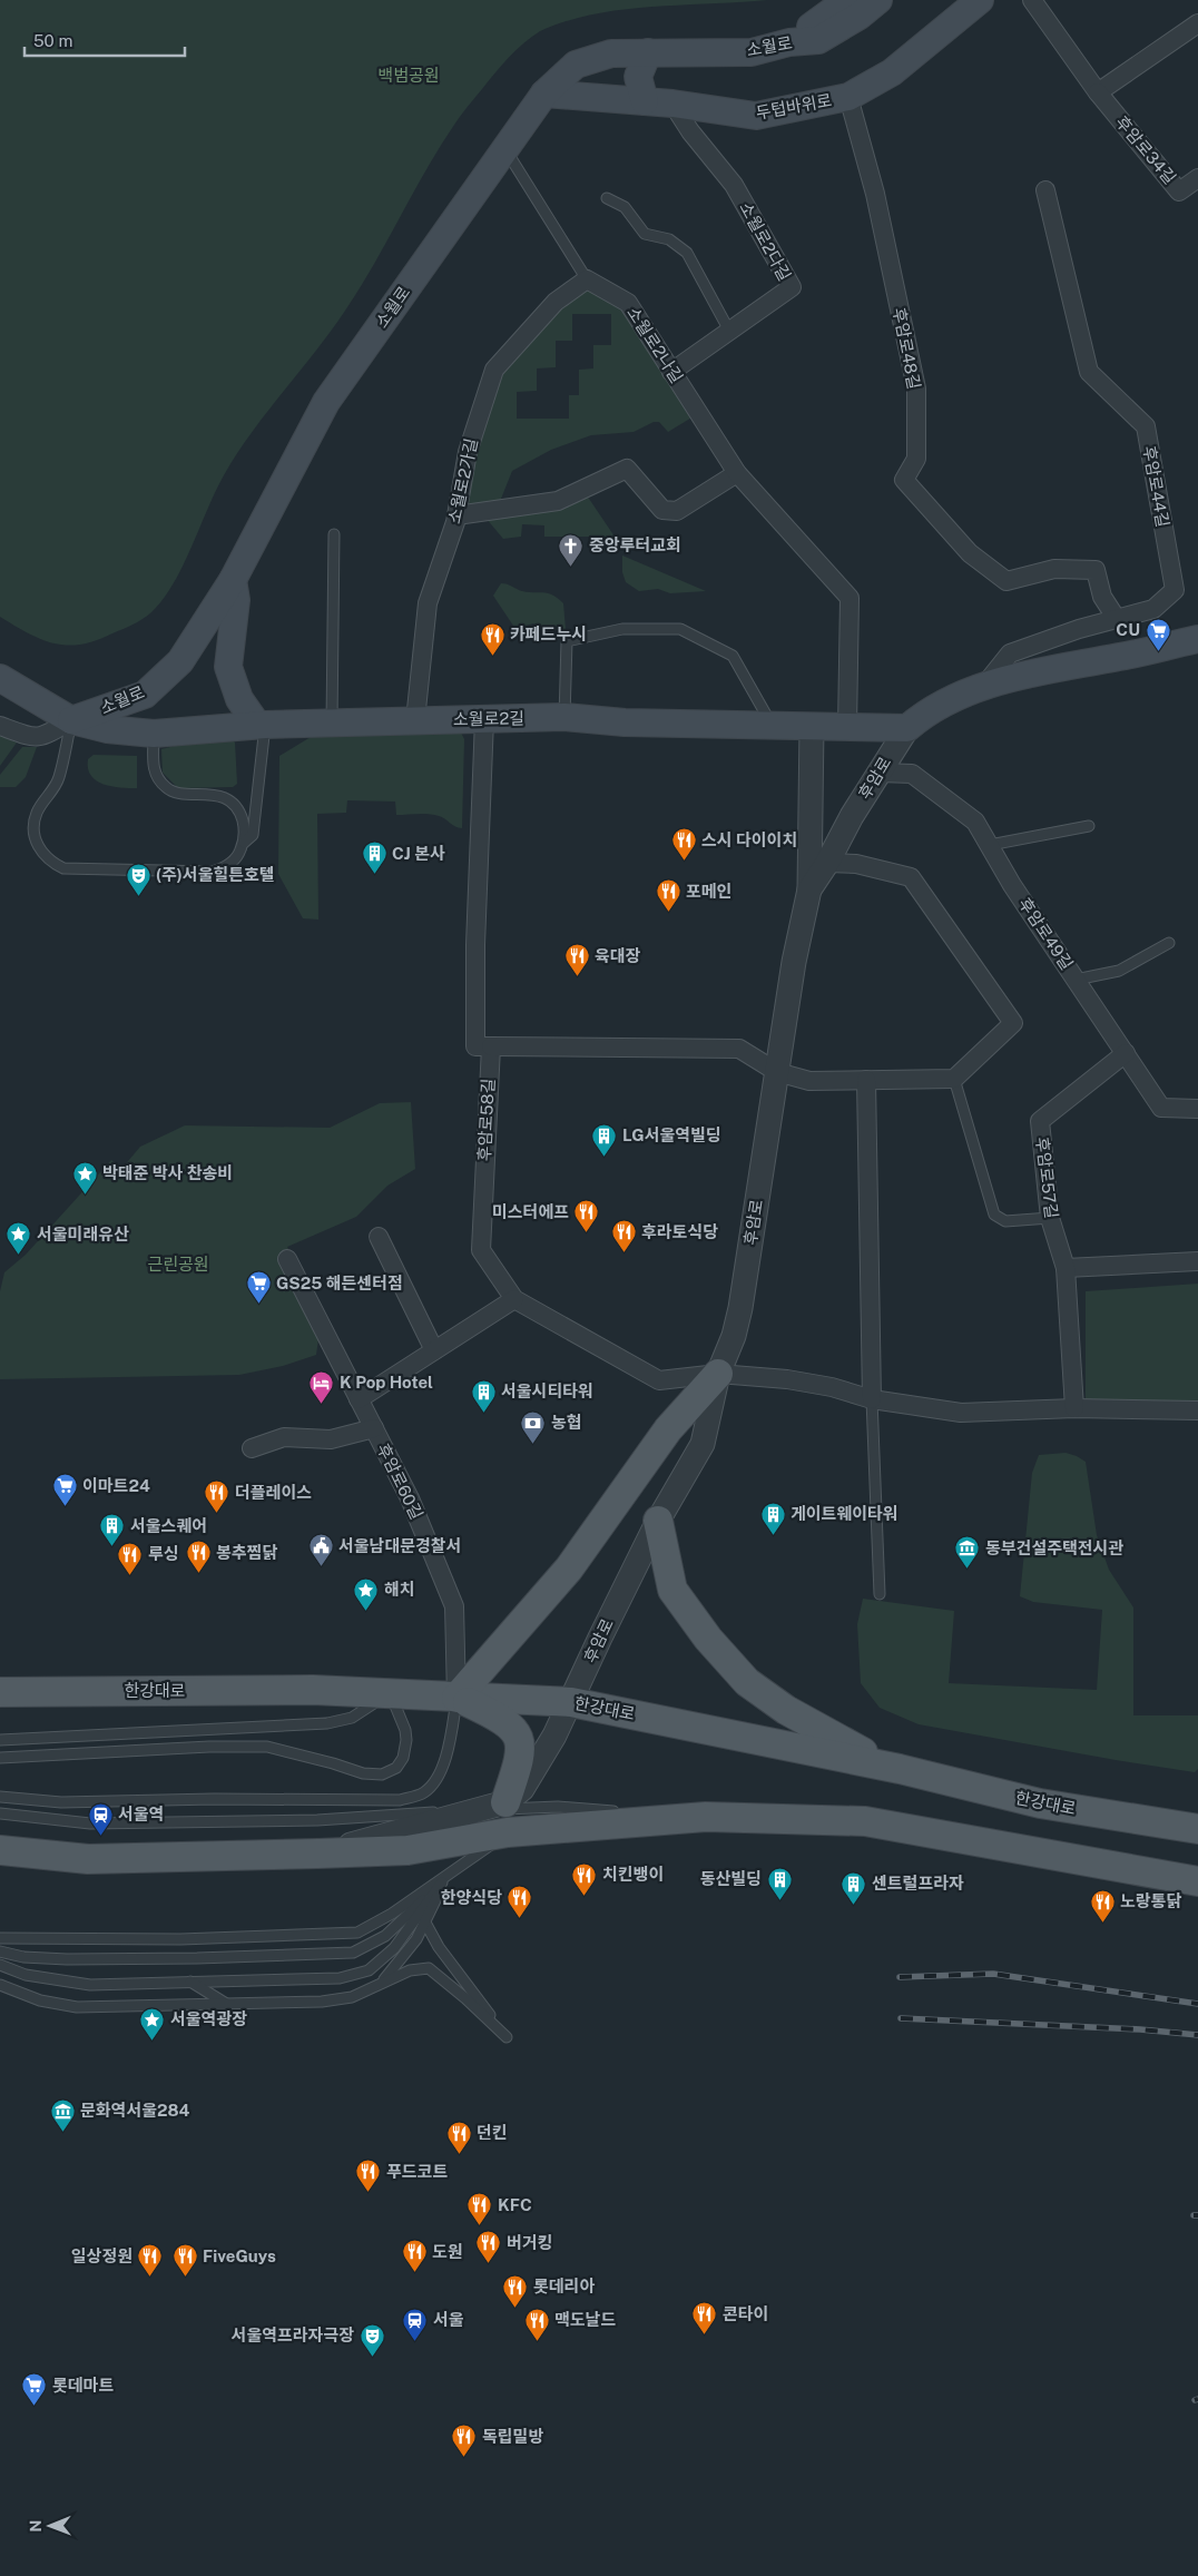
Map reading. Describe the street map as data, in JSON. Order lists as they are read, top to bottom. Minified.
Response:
{"streets":{"main road":["소월로","두텁바위로","소월로2길","후암로","한강대로"],"street":["후암로34길","소월로2다길","소월로2나길","후암로48길","소월로2가길","후암로44길","후암로49길","후암로58길","후암로57길","후암로60길"]},"crossings":[["소월로","두텁바위로"],["소월로","소월로2나길"],["소월로","소월로2길"],["두텁바위로","소월로2다길"],["두텁바위로","후암로48길"],["소월로2다길","소월로2나길"],["소월로2나길","소월로2가길"],["소월로2나길","소월로2길"],["후암로48길","후암로44길"],["소월로2가길","소월로2길"],["후암로44길","후암로"],["소월로2길","후암로"],["후암로","후암로49길"],["후암로","후암로58길"],["후암로","한강대로"],["후암로49길","후암로57길"],["후암로60길","한강대로"]],"parks":["백범공원","근린공원"],"places":{"church":["중앙루터교회"],"supermarket":["CU","GS25 해든센터점","이마트24","롯데마트"],"restaurant":["카페드누시","스시 다이이치","포메인","육대장","미스터에프","후라토식당","더플레이스","봉추찜닭","루싱","치킨뱅이","한양식당","노랑통닭","던킨","푸드코트","KFC","버거킹","도원","일상정원","FiveGuys","롯데리아","콘타이","맥도날드","독립밀방"],"building":["CJ 본사","LG서울역빌딩","서울시티타워","게이트웨이타워","서울스퀘어","동산빌딩","센트럴프라자"],"theatre":["(주)서울힐튼호텔","서울역프라자극장"],"place":["박태준 박사 찬송비","서울미래유산","해치","서울역광장"],"hotel":["K Pop Hotel"],"bank":["농협"],"public building":["서울남대문경찰서"],"museum":["동부건설주택전시관","문화역서울284"],"station":["서울역","서울"]},"scale_bar":"50 m","north":"left"}
